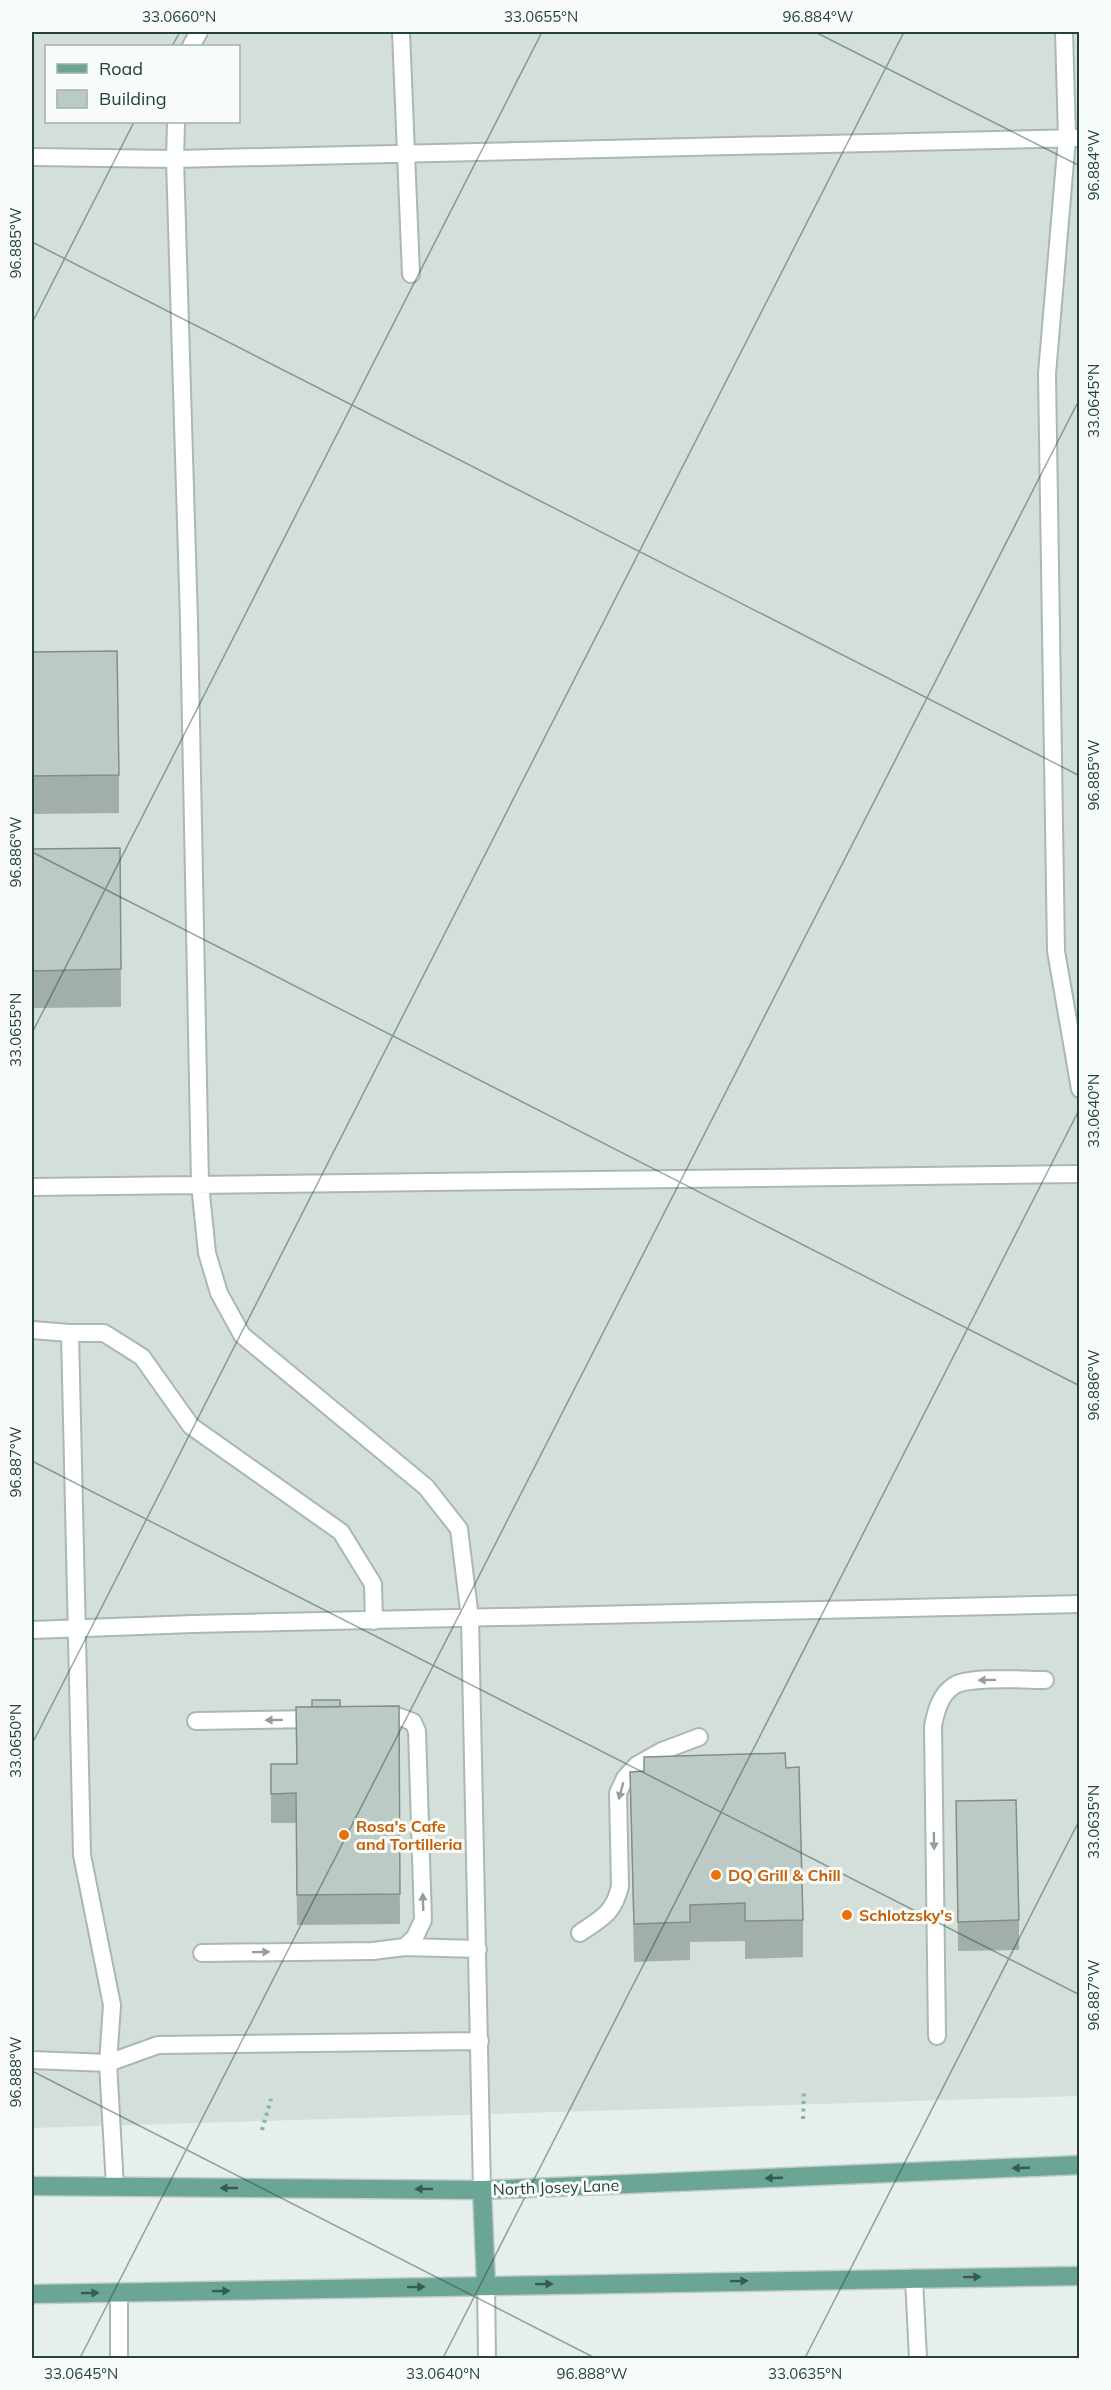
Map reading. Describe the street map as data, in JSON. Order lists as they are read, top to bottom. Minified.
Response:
{"streets":{"main road":["North Josey Lane"]},"places":["Rosa's Cafe and Tortilleria","DQ Grill & Chill","Schlotzsky's"],"legend":["Road","Building"],"coordinates":["33.0660°N","33.0655°N","96.884°W","96.885°W","33.0645°N","96.886°W","33.0640°N","96.887°W","33.0650°N","33.0635°N","96.888°W"]}
